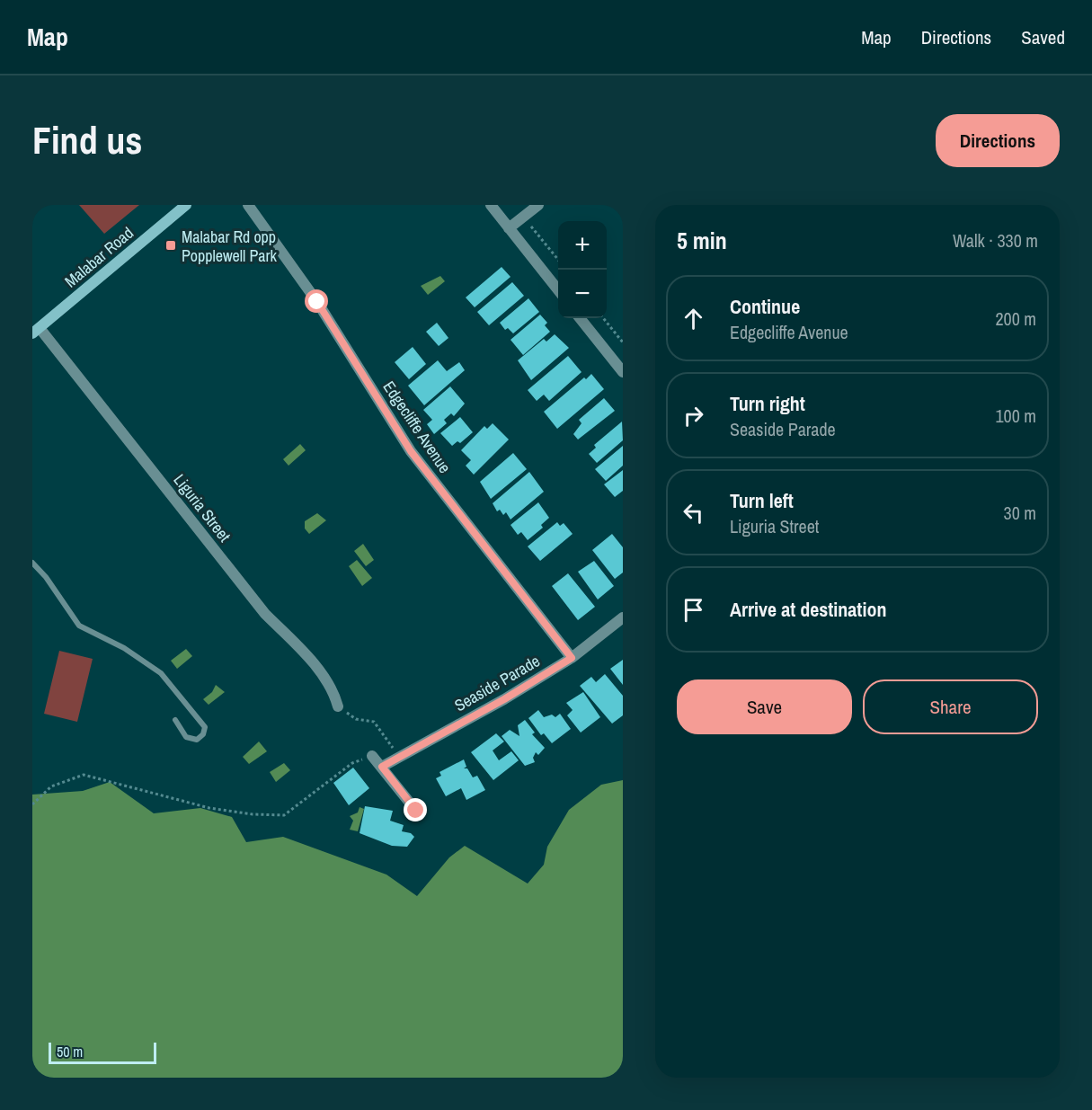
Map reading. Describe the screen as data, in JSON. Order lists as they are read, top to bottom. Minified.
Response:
{"streets":{"main road":["Malabar Road"],"street":["Edgecliffe Avenue","Liguria Street","Seaside Parade"]},"crossings":[["Malabar Road","Liguria Street"],["Edgecliffe Avenue","Seaside Parade"]],"places":{"transit":["Malabar Rd opp Popplewell Park"]},"scale_bar":"50 m","page":{"header":"Map","nav":["Map","Directions","Saved"],"buttons":["Directions",["Save","Share"]],"title":"Find us","heading":["5 min","Walk · 330 m"],"map_buttons":["+","−"],"list":[["Continue","Edgecliffe Avenue","200 m"],["Turn right","Seaside Parade","100 m"],["Turn left","Liguria Street","30 m"],"Arrive at destination"],"scale":"50 m"}}
